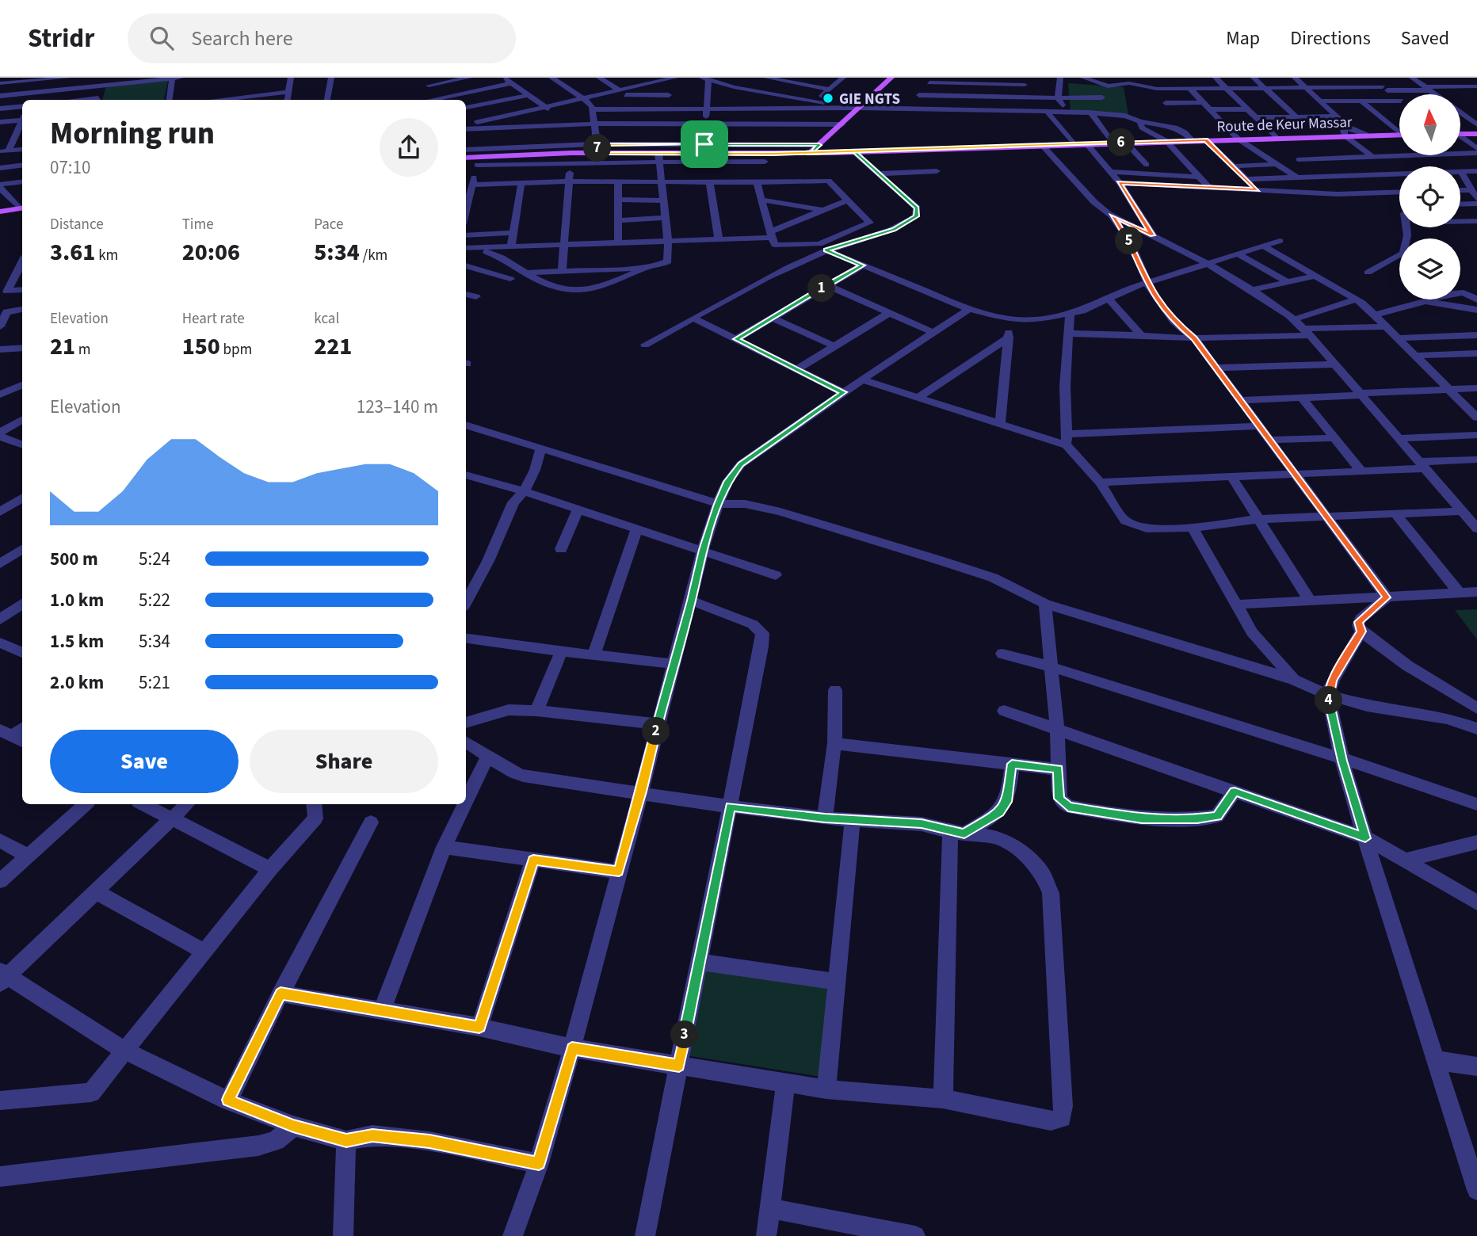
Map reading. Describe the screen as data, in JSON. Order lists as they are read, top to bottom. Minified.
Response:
{"streets":{"main road":["Route de Keur Massar"]},"places":["GIE NGTS"],"north":"top","page":{"header":"Stridr","search":"Search here","nav":["Map","Directions","Saved"],"heading":["Morning run","07:10"],"pins":["6","7","5","1","4","2","3"],"stats":[["Distance","3.61 km"],["Time","20:06"],["Pace","5:34 /km"],["Elevation","21 m"],["Heart rate","150 bpm"],["kcal","221"]],"chart":["Elevation","123–140 m"],"list":[{"name":"500 m","note":"5:24"},{"name":"1.0 km","note":"5:22"},{"name":"1.5 km","note":"5:34"},{"name":"2.0 km","note":"5:21"}],"buttons":["Save","Share"]}}
